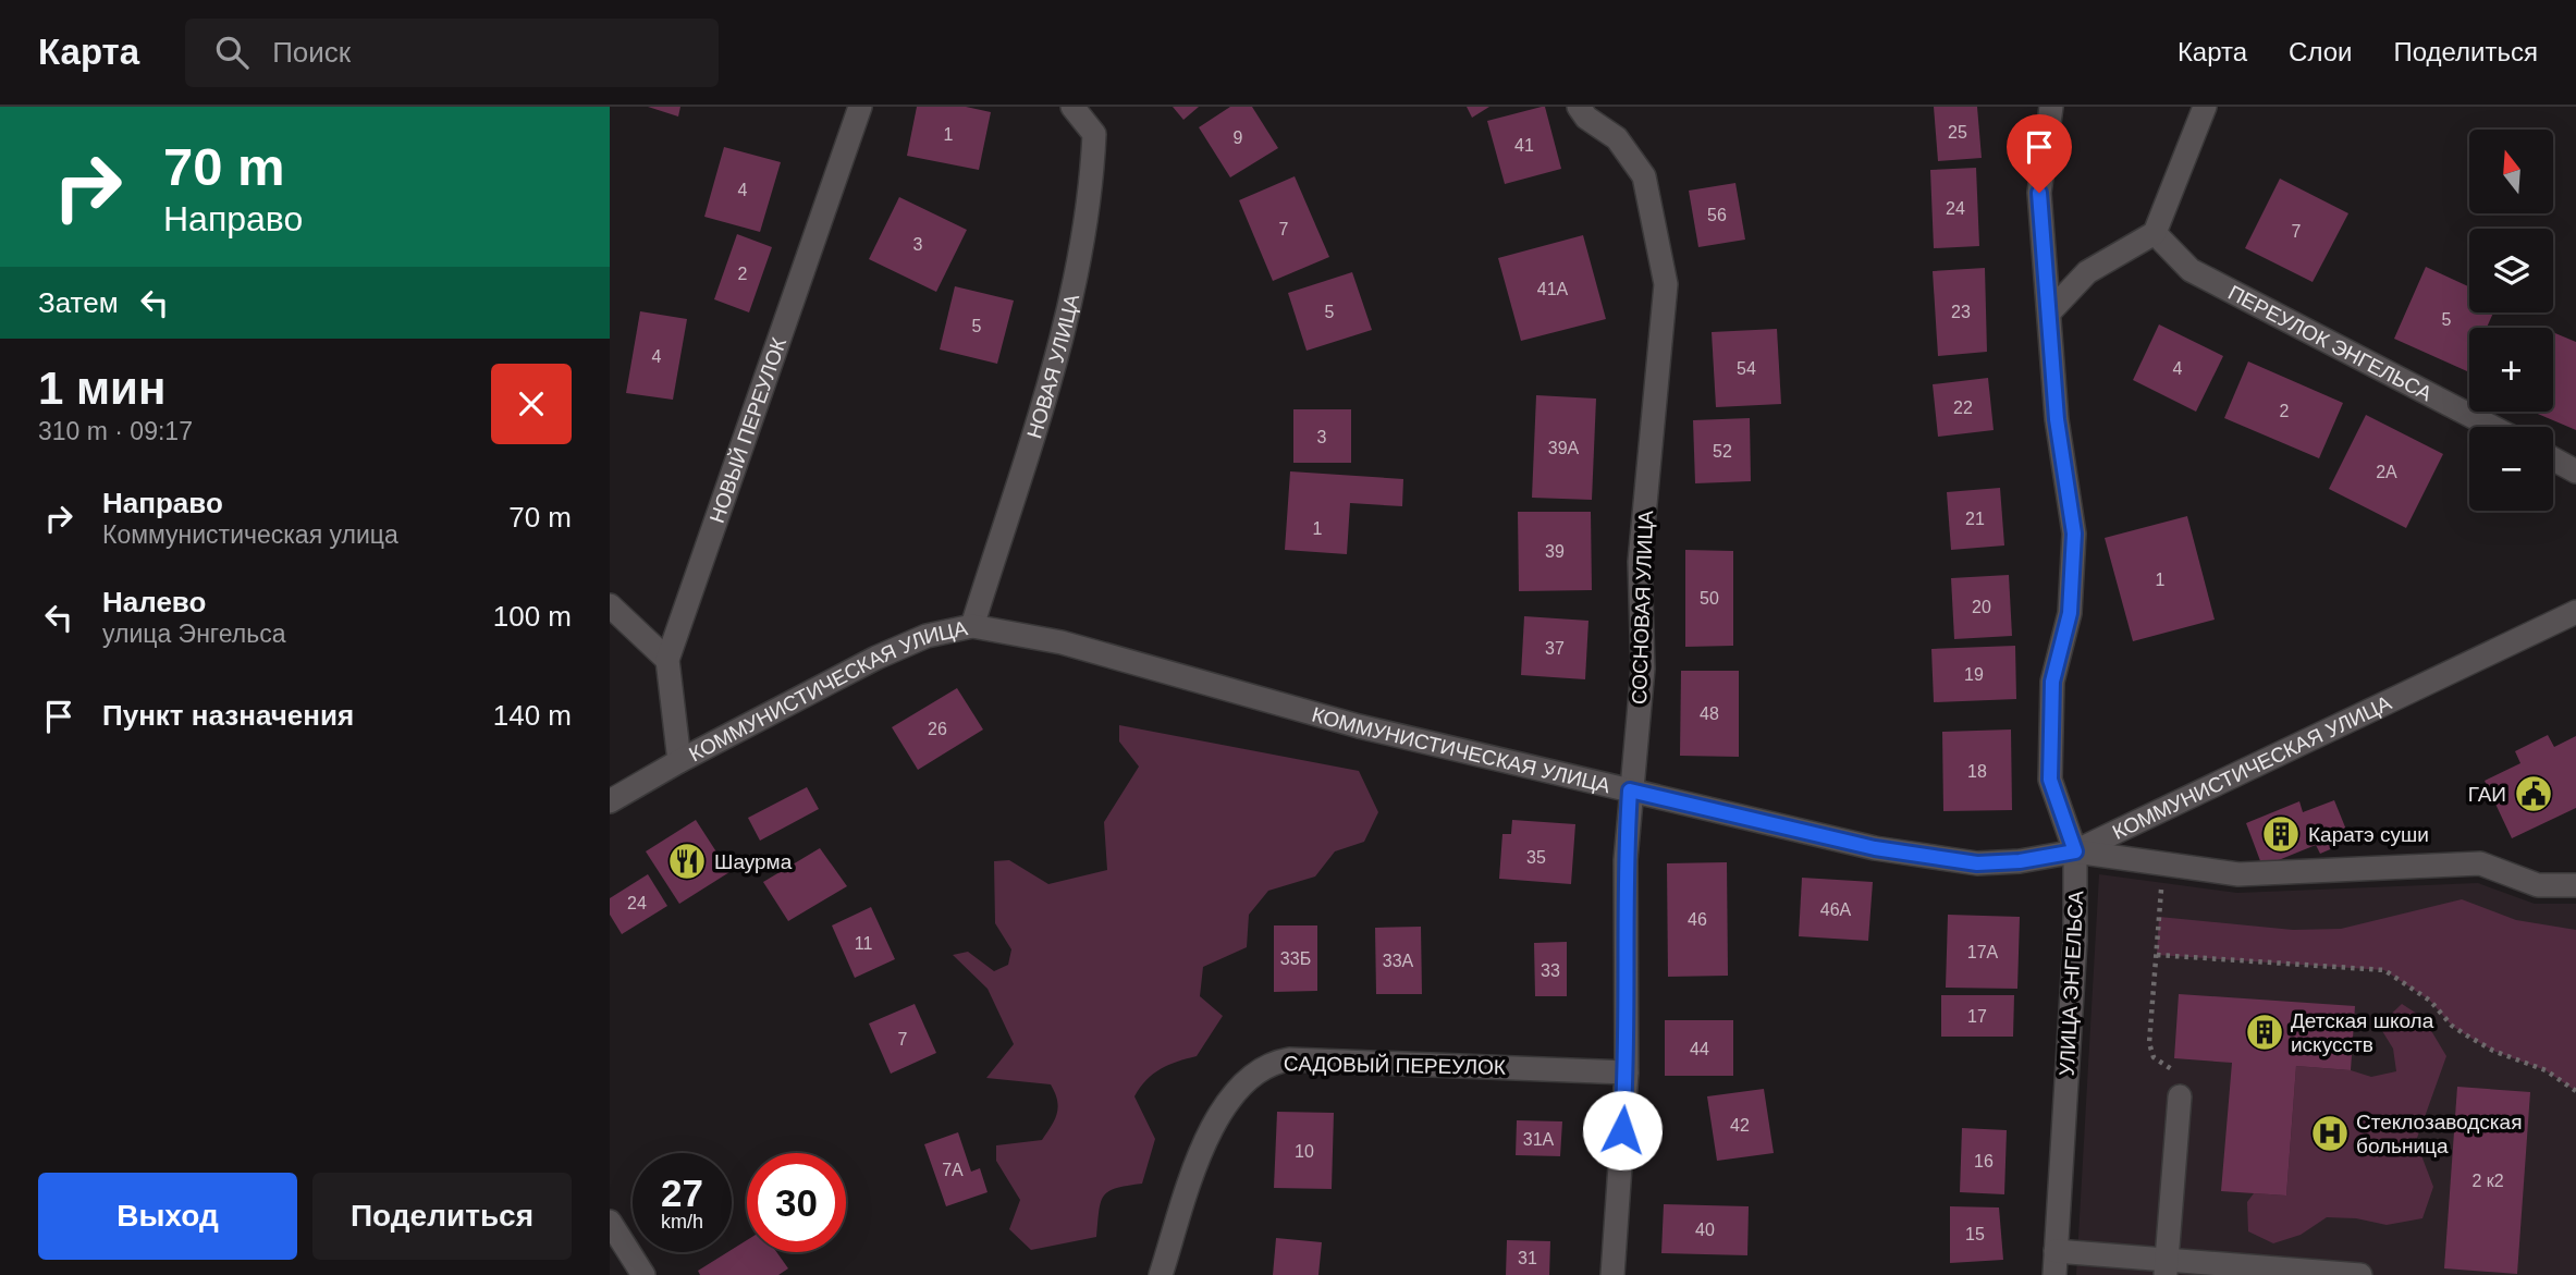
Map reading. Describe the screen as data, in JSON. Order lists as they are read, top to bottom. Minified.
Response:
{"streets":{"street":["ПЕРЕУЛОК ЭНГЕЛЬСА","НОВАЯ УЛИЦА","НОВЫЙ ПЕРЕУЛОК","СОСНОВАЯ УЛИЦА","КОММУНИСТИЧЕСКАЯ УЛИЦА","УЛИЦА ЭНГЕЛЬСА","САДОВЫЙ ПЕРЕУЛОК"]},"crossings":[["НОВАЯ УЛИЦА","КОММУНИСТИЧЕСКАЯ УЛИЦА"],["НОВЫЙ ПЕРЕУЛОК","КОММУНИСТИЧЕСКАЯ УЛИЦА"],["СОСНОВАЯ УЛИЦА","КОММУНИСТИЧЕСКАЯ УЛИЦА"],["СОСНОВАЯ УЛИЦА","САДОВЫЙ ПЕРЕУЛОК"],["КОММУНИСТИЧЕСКАЯ УЛИЦА","УЛИЦА ЭНГЕЛЬСА"]],"places":{"public building":["ГАИ"],"building":["Каратэ суши","Детская школа искусств"],"restaurant":["Шаурма"],"hospital":["Стеклозаводская больница"]},"house_numbers":["25","1","9","41","4","24","56","7","7","3","2","41А","5","23","5","5","4","54","4","22","2","3","39А","52","2А","21","1","39","1","50","20","37","19","48","26","18","35","24","46А","46","11","17А","33Б","33А","33","17","7","44","42","31А","10","16","7А","2 к2","40","15","31"],"north":"top","page":{"header":"Карта","search":"Поиск","nav":["Карта","Слои","Поделиться"],"turn":["70 m","Направо"],"map_buttons":["+","−"],"then":"Затем","heading":["1 мин","310 m · 09:17"],"list":[{"name":"Направо","note":"Коммунистическая улица","value":"70 m"},{"name":"Налево","note":"улица Энгельса","value":"100 m"},{"name":"Пункт назначения","value":"140 m"}],"speed":"27 km/h","limit":"30","buttons":["Выход","Поделиться"]}}
